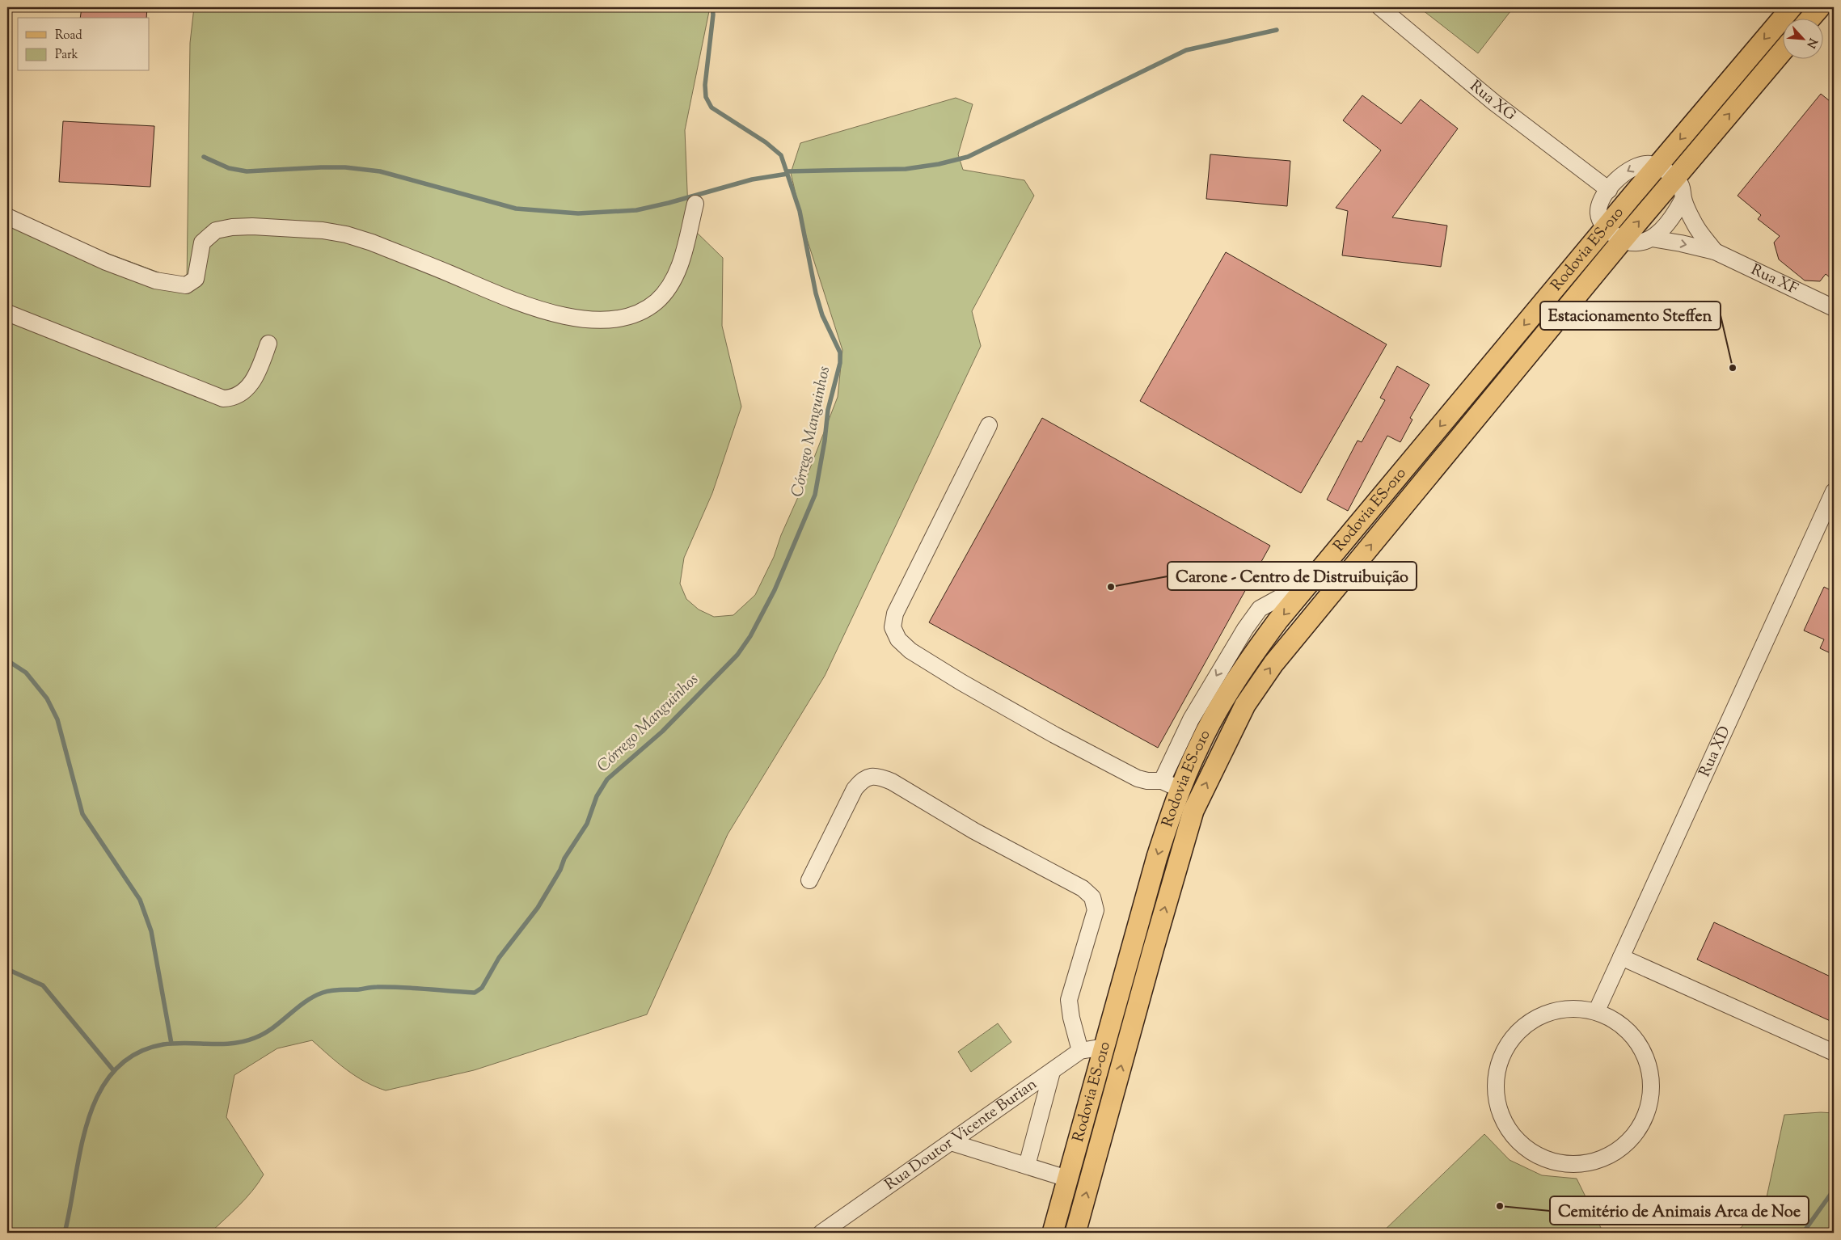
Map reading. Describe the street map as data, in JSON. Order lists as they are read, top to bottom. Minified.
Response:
{"streets":{"main road":["Rodovia ES-010"],"street":["Rua XG","Rua XF","Rua XD","Rua Doutor Vicente Burian"]},"crossings":[["Rodovia ES-010","Rua XF"],["Rodovia ES-010","Rua Doutor Vicente Burian"]],"water":["Córrego Manguinhos"],"places":["Estacionamento Steffen","Carone - Centro de Distruibuição","Cemitério de Animais Arca de Noe"],"legend":["Road","Park"],"north":"bottom right"}
